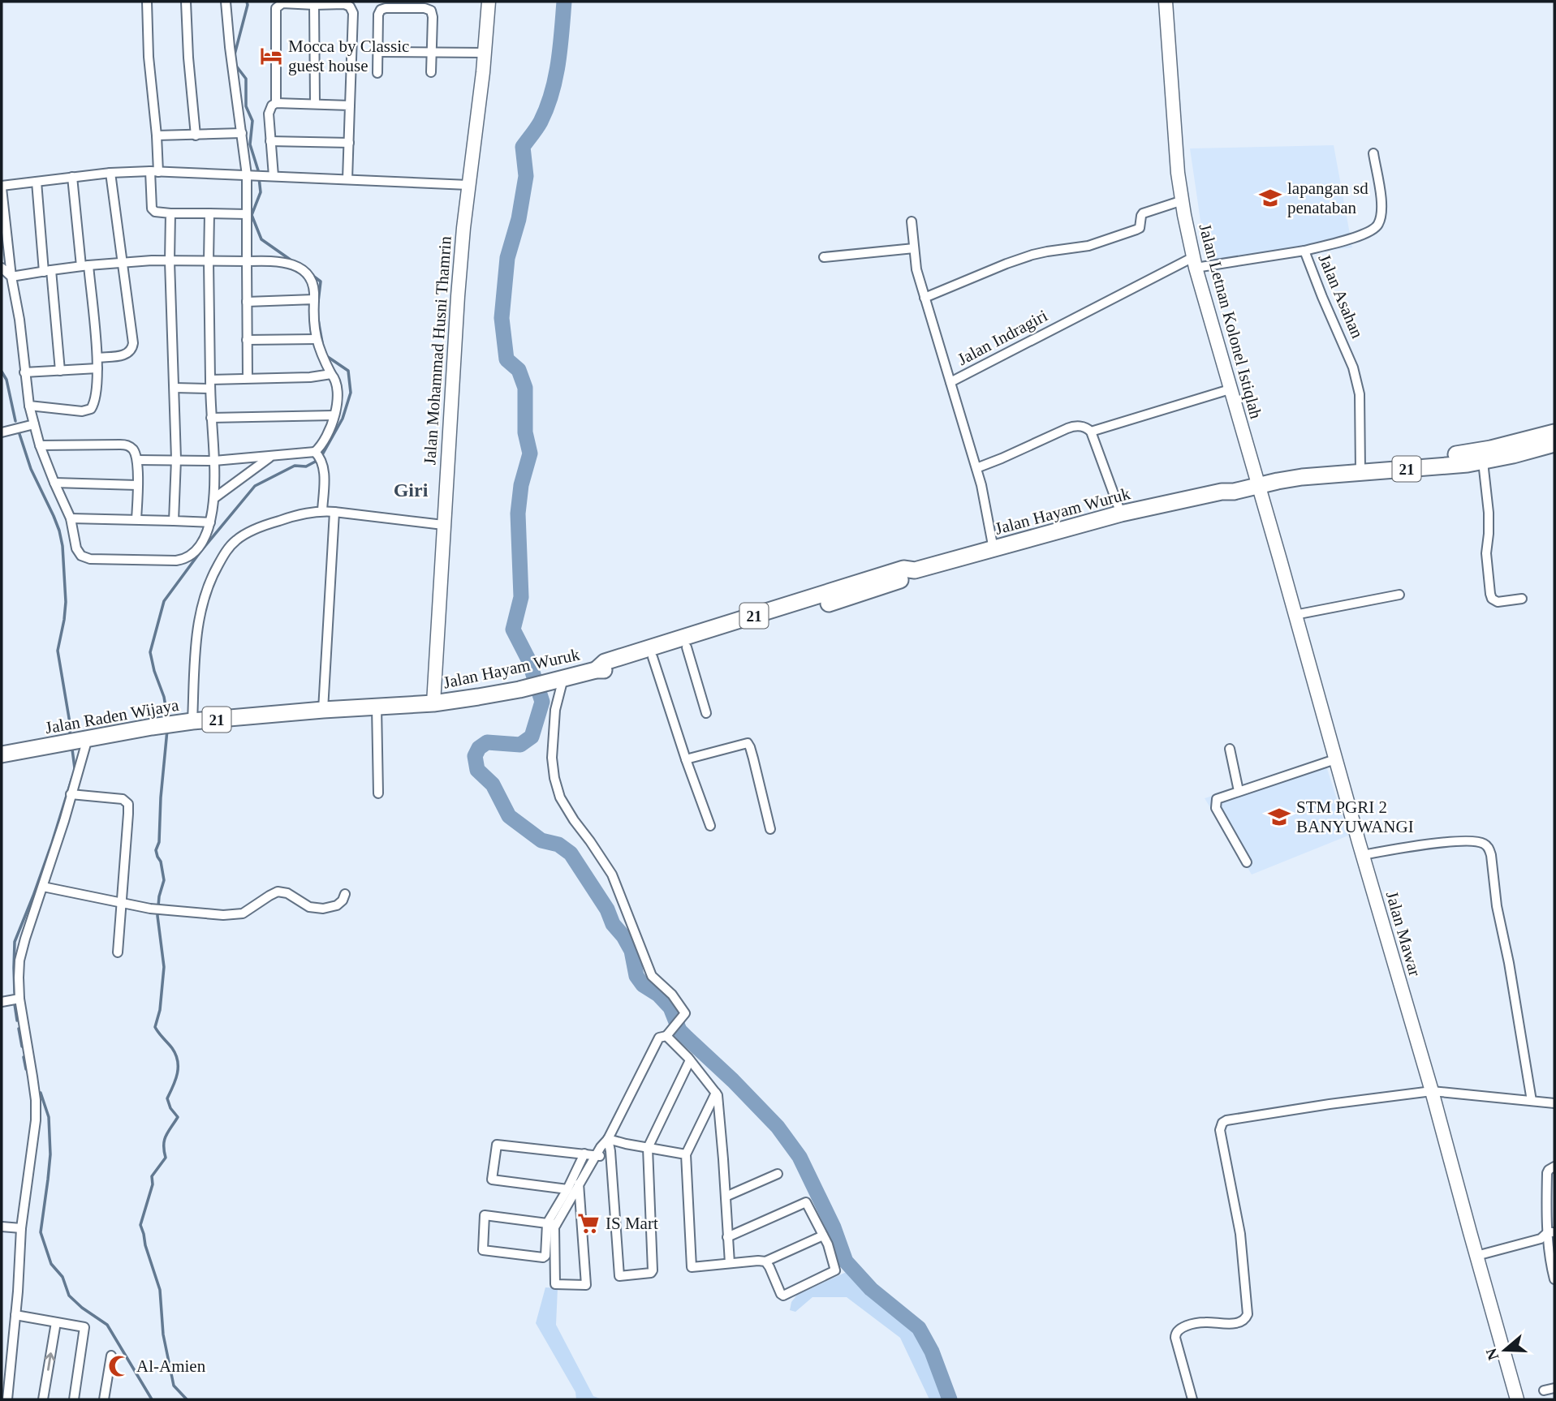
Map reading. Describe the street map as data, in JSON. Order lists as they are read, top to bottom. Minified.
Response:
{"streets":{"highway":["21","Jalan Hayam Wuruk","Jalan Raden Wijaya"],"street":["Jalan Asahan","Jalan Letnan Kolonel Istiqlah","Jalan Indragiri","Jalan Mohammad Husni Thamrin","Jalan Mawar"]},"crossings":[["Jalan Asahan","Jalan Letnan Kolonel Istiqlah"],["Jalan Asahan","Jalan Indragiri"],["Jalan Asahan","21"],["Jalan Letnan Kolonel Istiqlah","Jalan Indragiri"],["Jalan Letnan Kolonel Istiqlah","21"],["Jalan Letnan Kolonel Istiqlah","Jalan Hayam Wuruk"],["Jalan Letnan Kolonel Istiqlah","Jalan Mawar"],["Jalan Indragiri","Jalan Hayam Wuruk"],["Jalan Mohammad Husni Thamrin","Jalan Hayam Wuruk"],["Jalan Mohammad Husni Thamrin","Jalan Raden Wijaya"],["21","Jalan Hayam Wuruk"],["21","Jalan Mawar"],["Jalan Hayam Wuruk","Jalan Raden Wijaya"],["Jalan Hayam Wuruk","Jalan Mawar"]],"districts":["Giri"],"places":{"hotel":["Mocca by Classic guest house"],"school or university":["lapangan sd penataban","STM PGRI 2 BANYUWANGI"],"supermarket":["IS Mart"],"mosque":["Al-Amien"]},"north":"left"}
